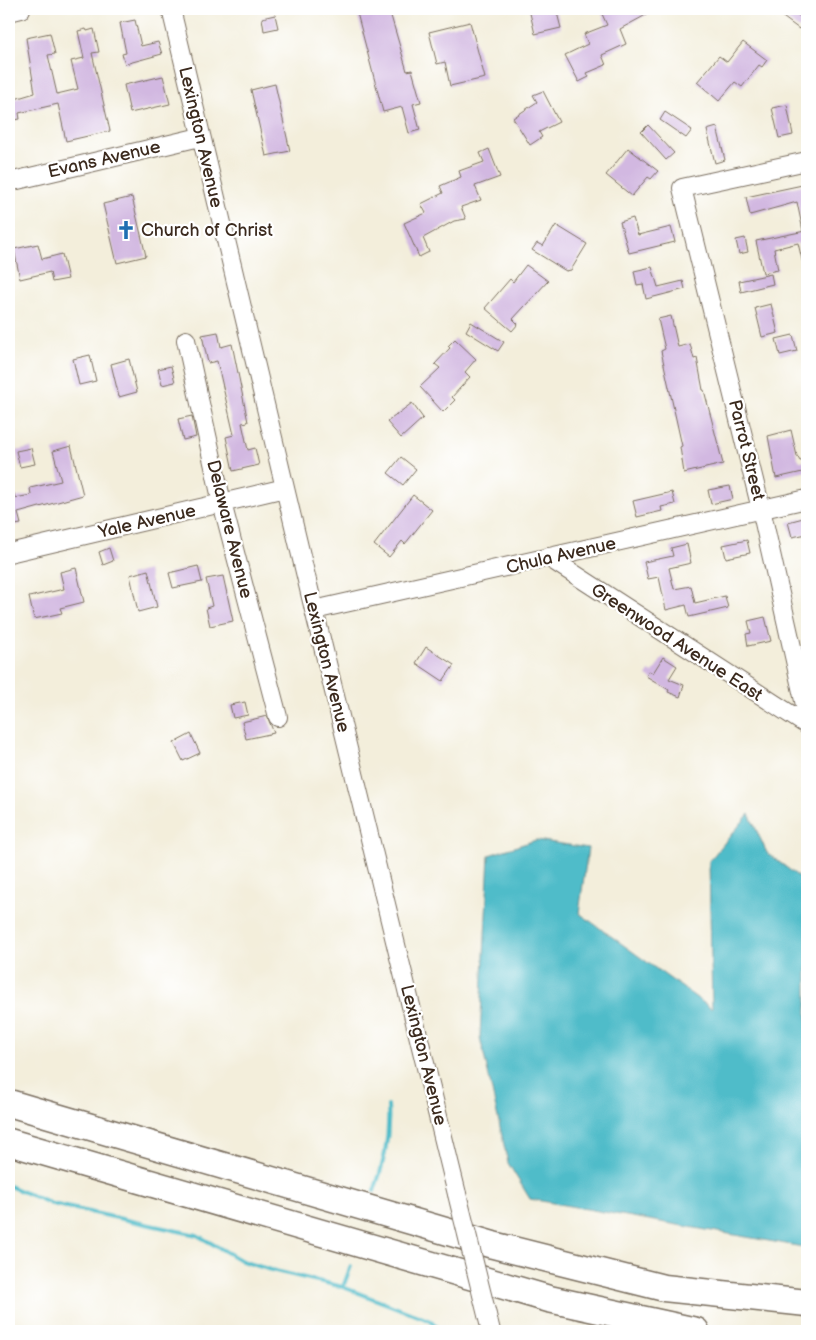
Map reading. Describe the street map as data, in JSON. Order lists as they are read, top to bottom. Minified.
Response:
{"streets":{"street":["Lexington Avenue","Evans Avenue","Parrot Street","Yale Avenue","Delaware Avenue","Chula Avenue","Greenwood Avenue East"]},"crossings":[["Lexington Avenue","Evans Avenue"],["Lexington Avenue","Yale Avenue"],["Lexington Avenue","Chula Avenue"],["Parrot Street","Chula Avenue"],["Yale Avenue","Delaware Avenue"],["Chula Avenue","Greenwood Avenue East"]],"places":{"church":["Church of Christ"]}}
